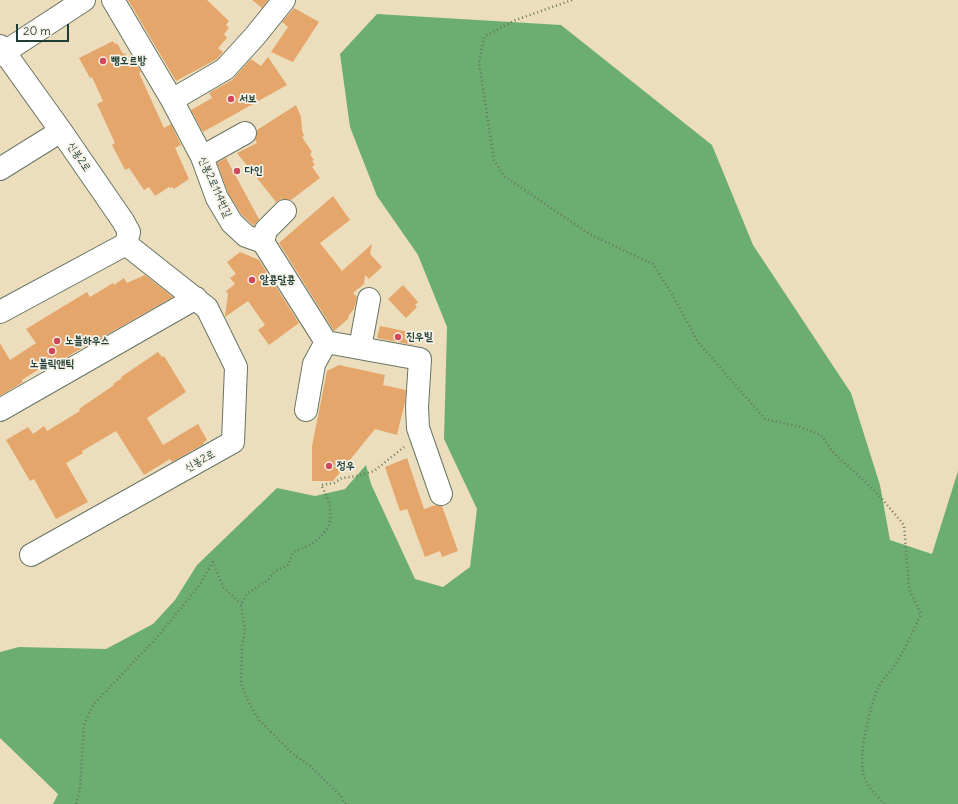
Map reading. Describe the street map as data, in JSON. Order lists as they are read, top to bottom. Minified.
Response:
{"streets":{"street":["신봉2로","신봉2로114번길"]},"places":["뺑오르방","서보","다인","알콩달콩","진우빌","노블하우스","노블릭앤틱","정우"],"scale_bar":"20 m"}
